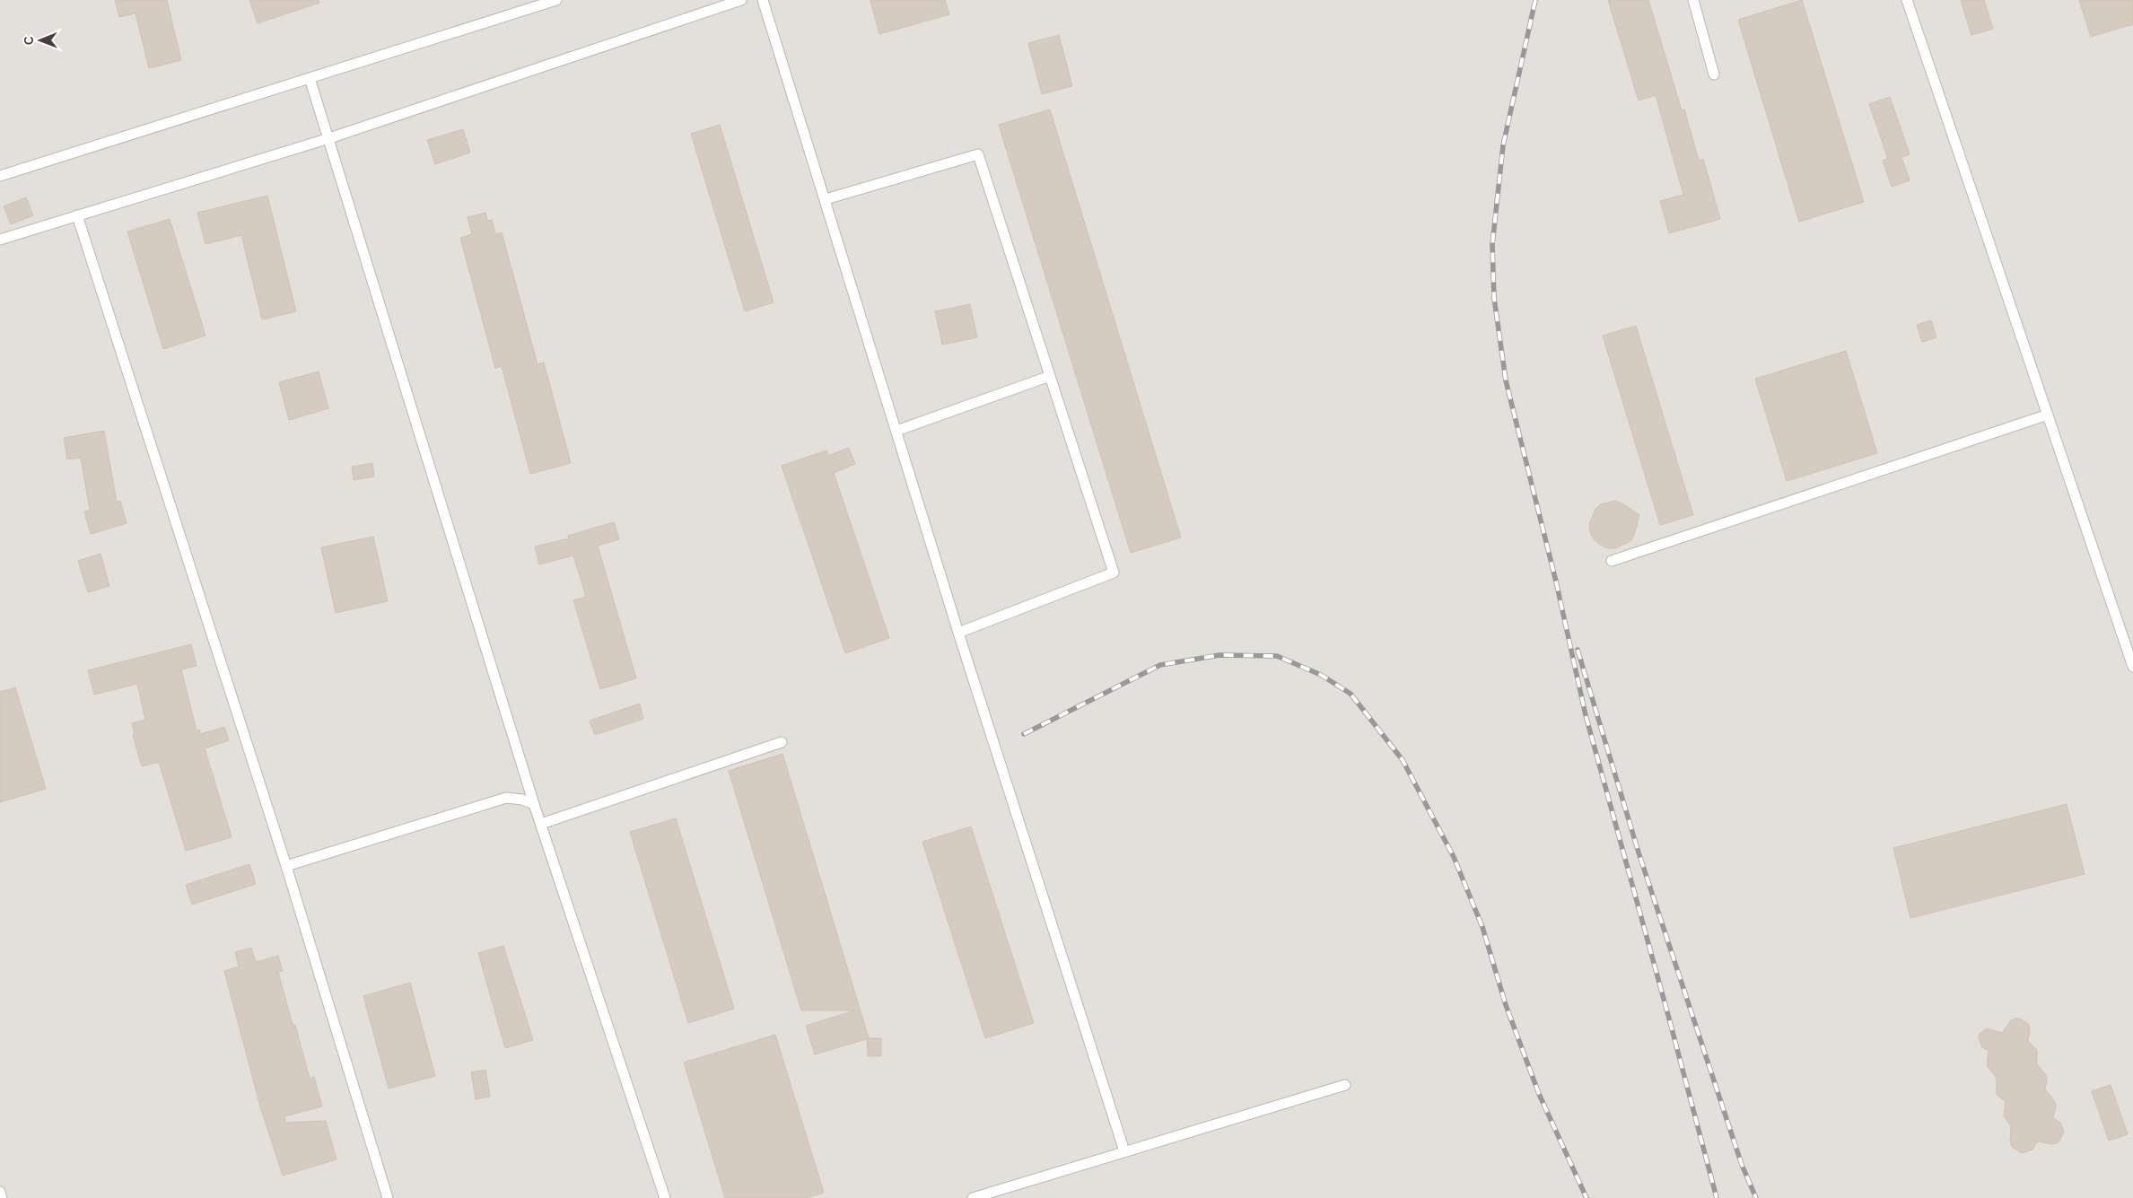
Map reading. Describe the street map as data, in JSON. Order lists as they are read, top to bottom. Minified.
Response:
{"north":"left"}
